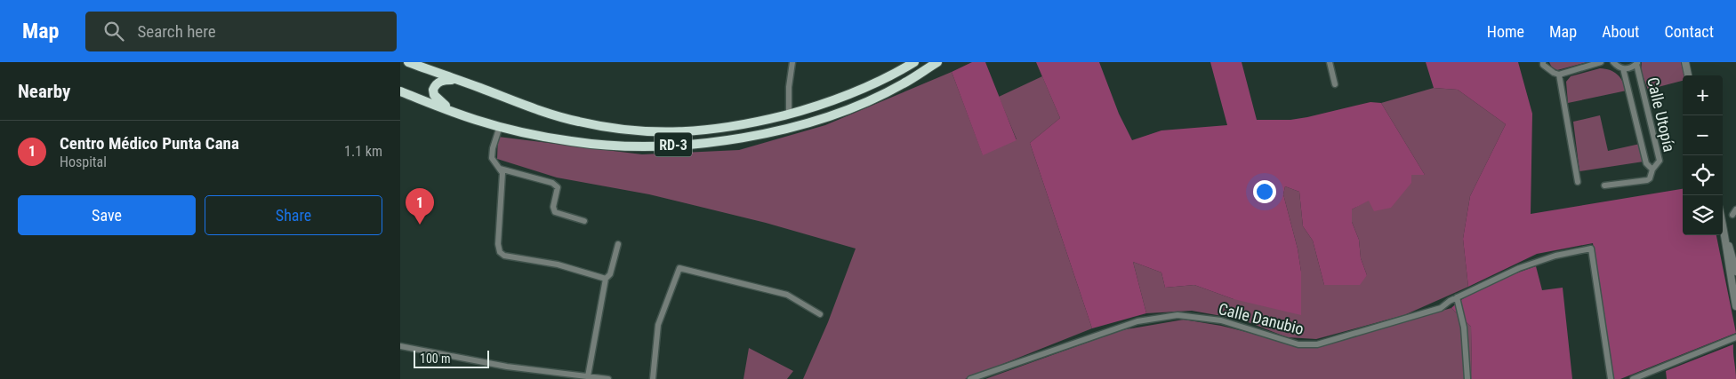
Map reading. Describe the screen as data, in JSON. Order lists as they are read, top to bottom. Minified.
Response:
{"streets":{"highway":["RD-3"],"street":["Calle Utopía","Calle Danubio"]},"scale_bar":"100 m","page":{"header":"Map","search":"Search here","nav":["Home","Map","About","Contact"],"heading":"Nearby","map_buttons":["+","−"],"list":[{"mark":"1","name":"Centro Médico Punta Cana","note":"Hospital","value":"1.1 km"}],"buttons":["Save","Share"],"pins":"1","scale":"100 m"}}
